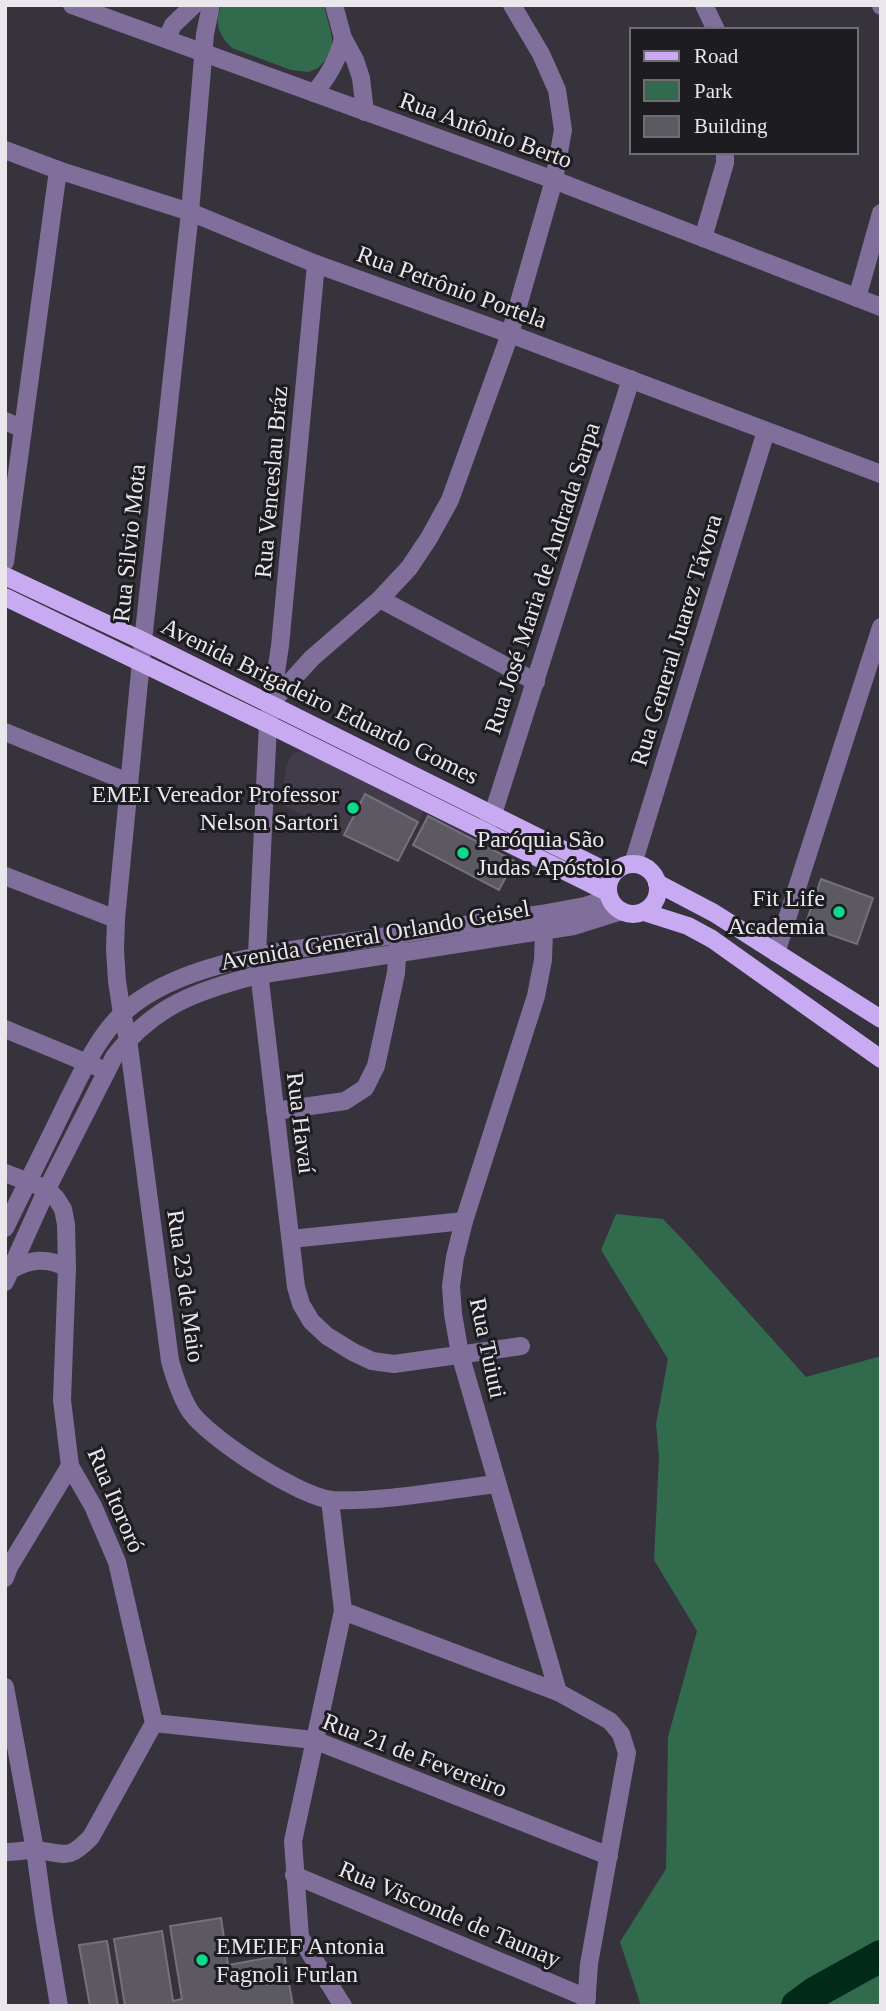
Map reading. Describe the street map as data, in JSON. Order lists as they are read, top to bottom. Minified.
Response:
{"streets":{"main road":["Avenida Brigadeiro Eduardo Gomes"],"street":["Rua Antônio Berto","Rua Petrônio Portela","Rua Venceslau Bráz","Rua Silvio Mota","Rua José Maria de Andrada Sarpa","Rua General Juarez Távora","Avenida General Orlando Geisel","Rua Havaí","Rua 23 de Maio","Rua Tuiuti","Rua Itororó","Rua 21 de Fevereiro","Rua Visconde de Taunay"]},"crossings":[["Rua Antônio Berto","Rua Silvio Mota"],["Rua Petrônio Portela","Rua Venceslau Bráz"],["Rua Petrônio Portela","Rua Silvio Mota"],["Rua Petrônio Portela","Rua José Maria de Andrada Sarpa"],["Rua Petrônio Portela","Rua General Juarez Távora"],["Rua Venceslau Bráz","Avenida Brigadeiro Eduardo Gomes"],["Rua Venceslau Bráz","Rua Havaí"],["Rua Silvio Mota","Avenida Brigadeiro Eduardo Gomes"],["Rua Silvio Mota","Avenida General Orlando Geisel"],["Rua Silvio Mota","Rua 23 de Maio"],["Rua José Maria de Andrada Sarpa","Avenida Brigadeiro Eduardo Gomes"],["Rua General Juarez Távora","Avenida Brigadeiro Eduardo Gomes"],["Rua General Juarez Távora","Avenida General Orlando Geisel"],["Avenida Brigadeiro Eduardo Gomes","Avenida General Orlando Geisel"],["Avenida Brigadeiro Eduardo Gomes","Rua Havaí"],["Avenida General Orlando Geisel","Rua Havaí"],["Avenida General Orlando Geisel","Rua 23 de Maio"],["Avenida General Orlando Geisel","Rua Tuiuti"],["Avenida General Orlando Geisel","Rua Itororó"],["Rua Havaí","Rua Tuiuti"],["Rua 23 de Maio","Rua Tuiuti"],["Rua Itororó","Rua 21 de Fevereiro"]],"places":["EMEI Vereador Professor Nelson Sartori","Paróquia São Judas Apóstolo","Fit Life Academia","EMEIEF Antonia Fagnoli Furlan"],"legend":["Road","Park","Building"]}
